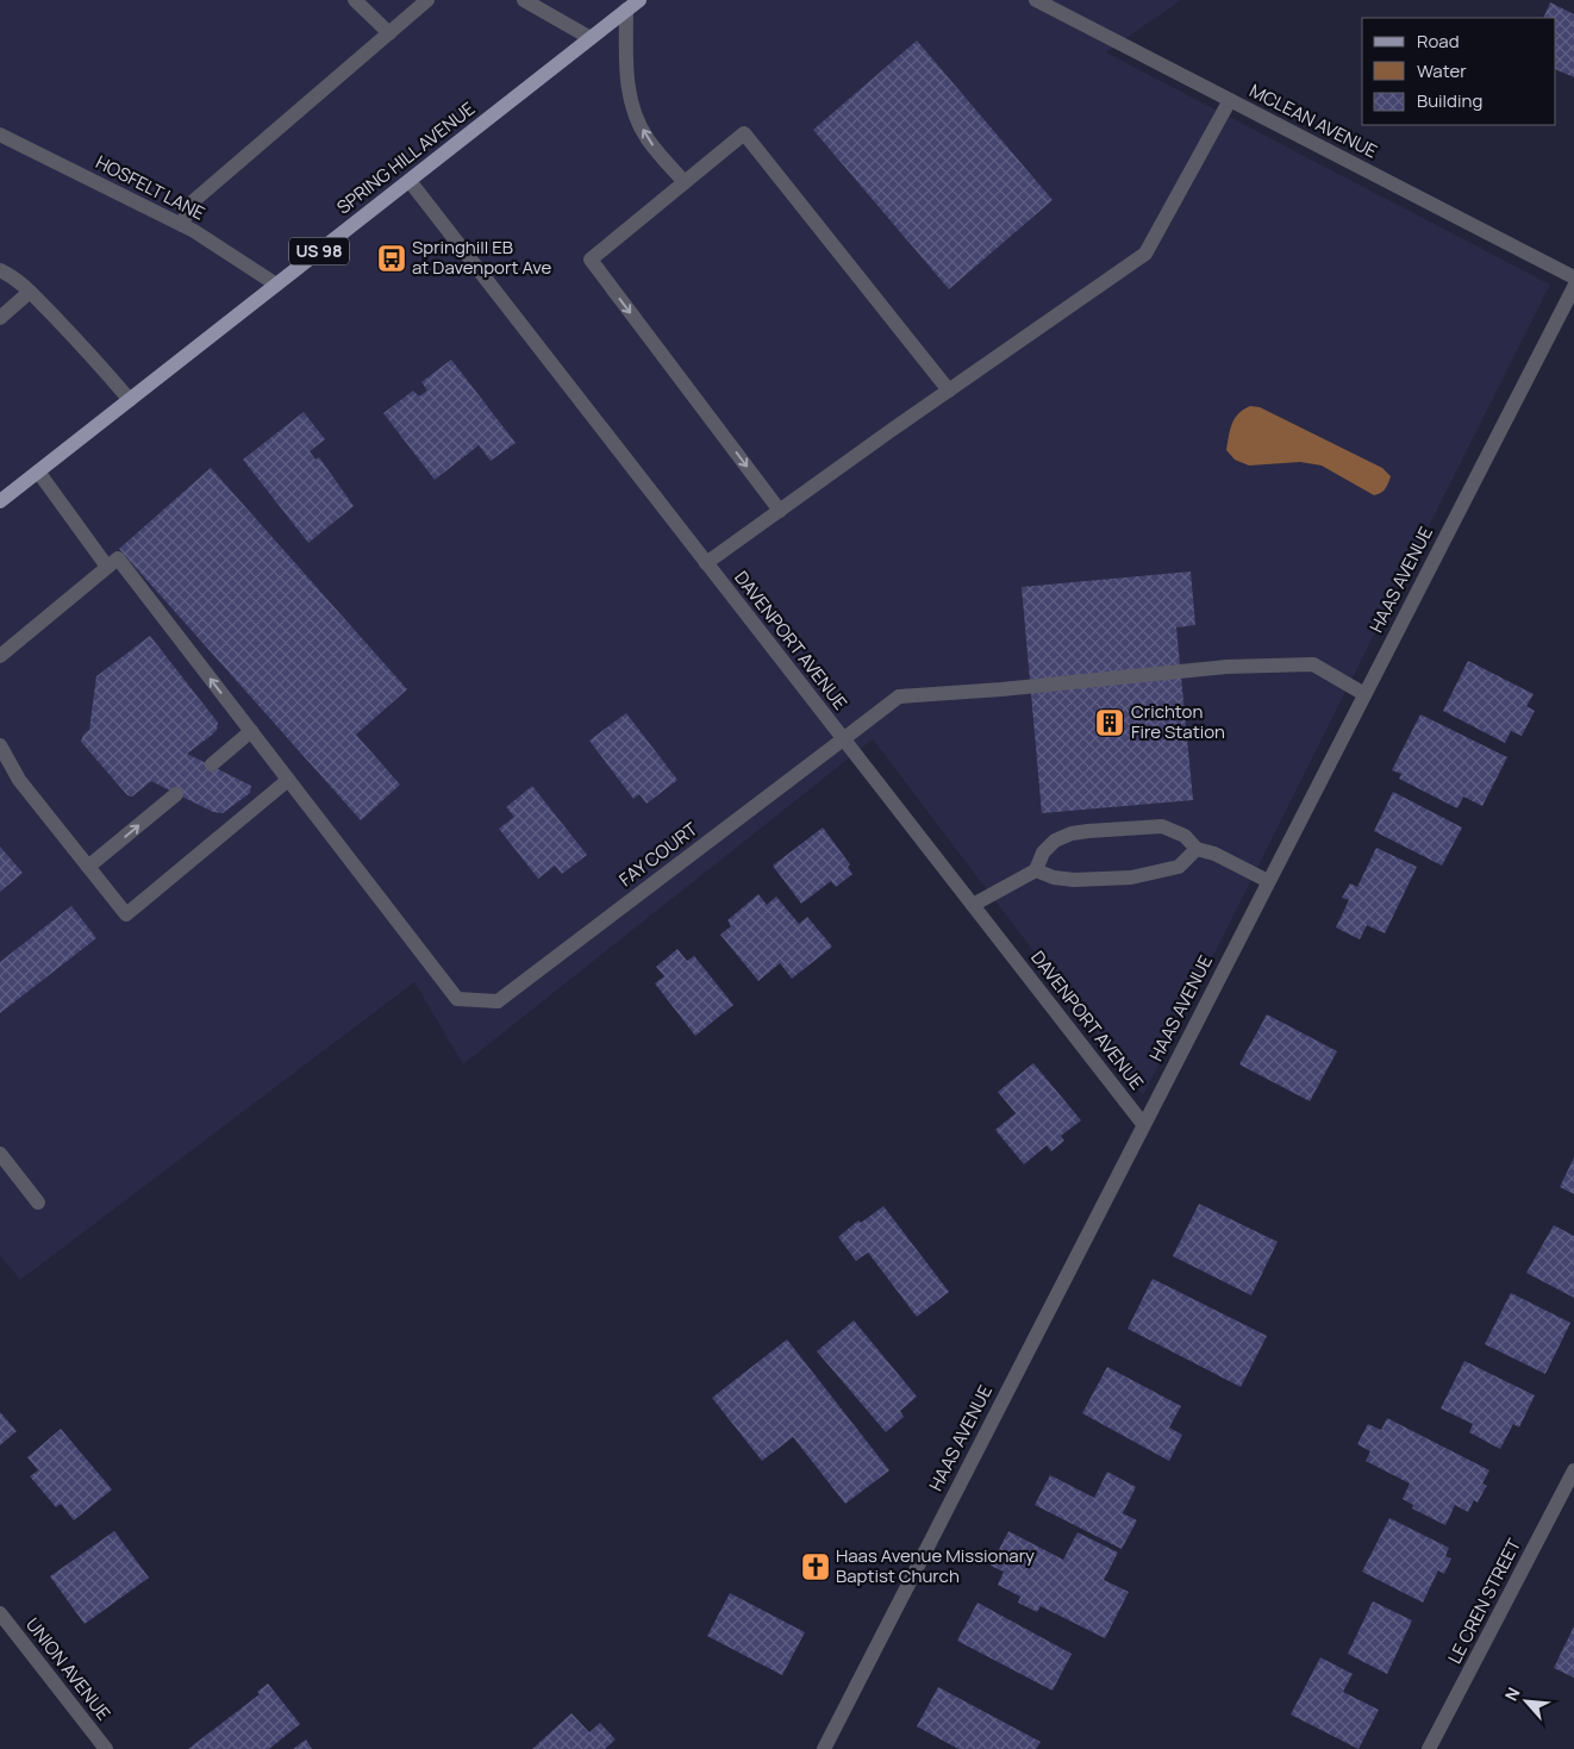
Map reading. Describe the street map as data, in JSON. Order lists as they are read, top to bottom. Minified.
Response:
{"streets":{"main road":["SPRING HILL AVENUE","US 98"],"street":["MCLEAN AVENUE","HOSFELT LANE","HAAS AVENUE","DAVENPORT AVENUE","FAY COURT","LE CREN STREET","UNION AVENUE"]},"crossings":[["SPRING HILL AVENUE","HOSFELT LANE"],["SPRING HILL AVENUE","DAVENPORT AVENUE"],["HAAS AVENUE","DAVENPORT AVENUE"],["HAAS AVENUE","FAY COURT"],["DAVENPORT AVENUE","FAY COURT"]],"places":{"bus stop":["Springhill EB at Davenport Ave"],"building":["Crichton Fire Station"],"church":["Haas Avenue Missionary Baptist Church"]},"legend":["Road","Water","Building"],"north":"top left"}
